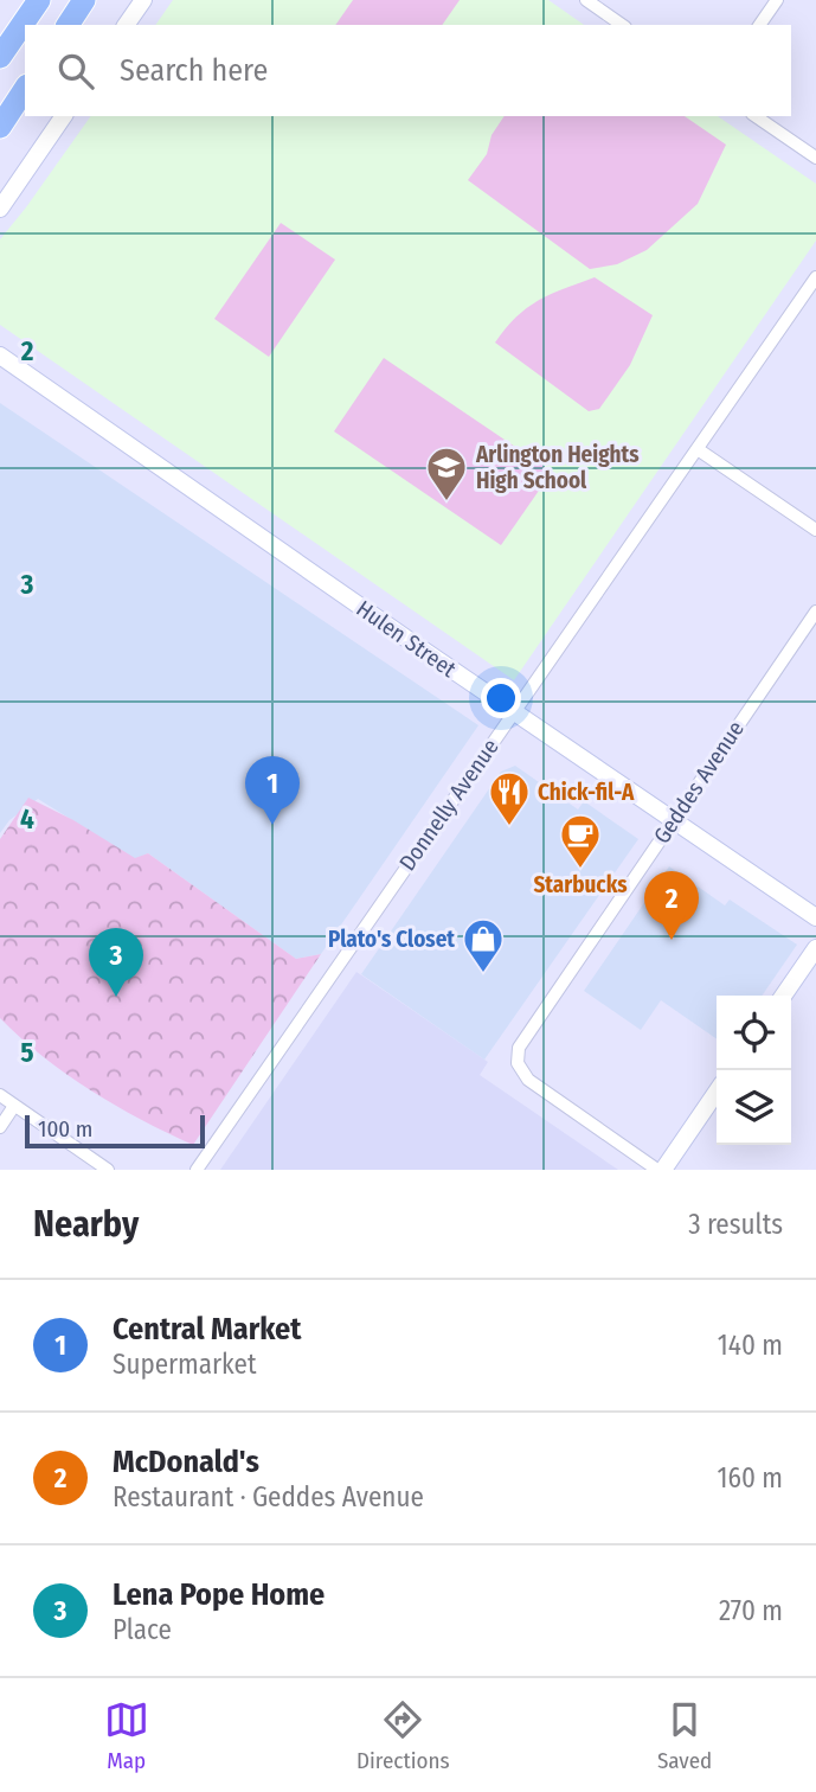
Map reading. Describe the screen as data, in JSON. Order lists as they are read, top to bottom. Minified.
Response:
{"streets":{"main road":["Hulen Street"],"street":["Geddes Avenue","Donnelly Avenue"]},"crossings":[["Hulen Street","Geddes Avenue"],["Hulen Street","Donnelly Avenue"]],"places":{"school or university":["Arlington Heights High School"],"restaurant":["Chick-fil-A"],"cafe":["Starbucks"],"shop":["Plato's Closet"]},"scale_bar":"100 m","page":{"search":"Search here","pins":["1","2","3"],"scale":"100 m","heading":["Nearby","3 results"],"list":[{"mark":"1","name":"Central Market","note":"Supermarket","value":"140 m"},{"mark":"2","name":"McDonald's","note":"Restaurant · Geddes Avenue","value":"160 m"},{"mark":"3","name":"Lena Pope Home","note":"Place","value":"270 m"}],"nav":["Map","Directions","Saved"]},"grid":{"rows":["2","3","4","5"]}}
